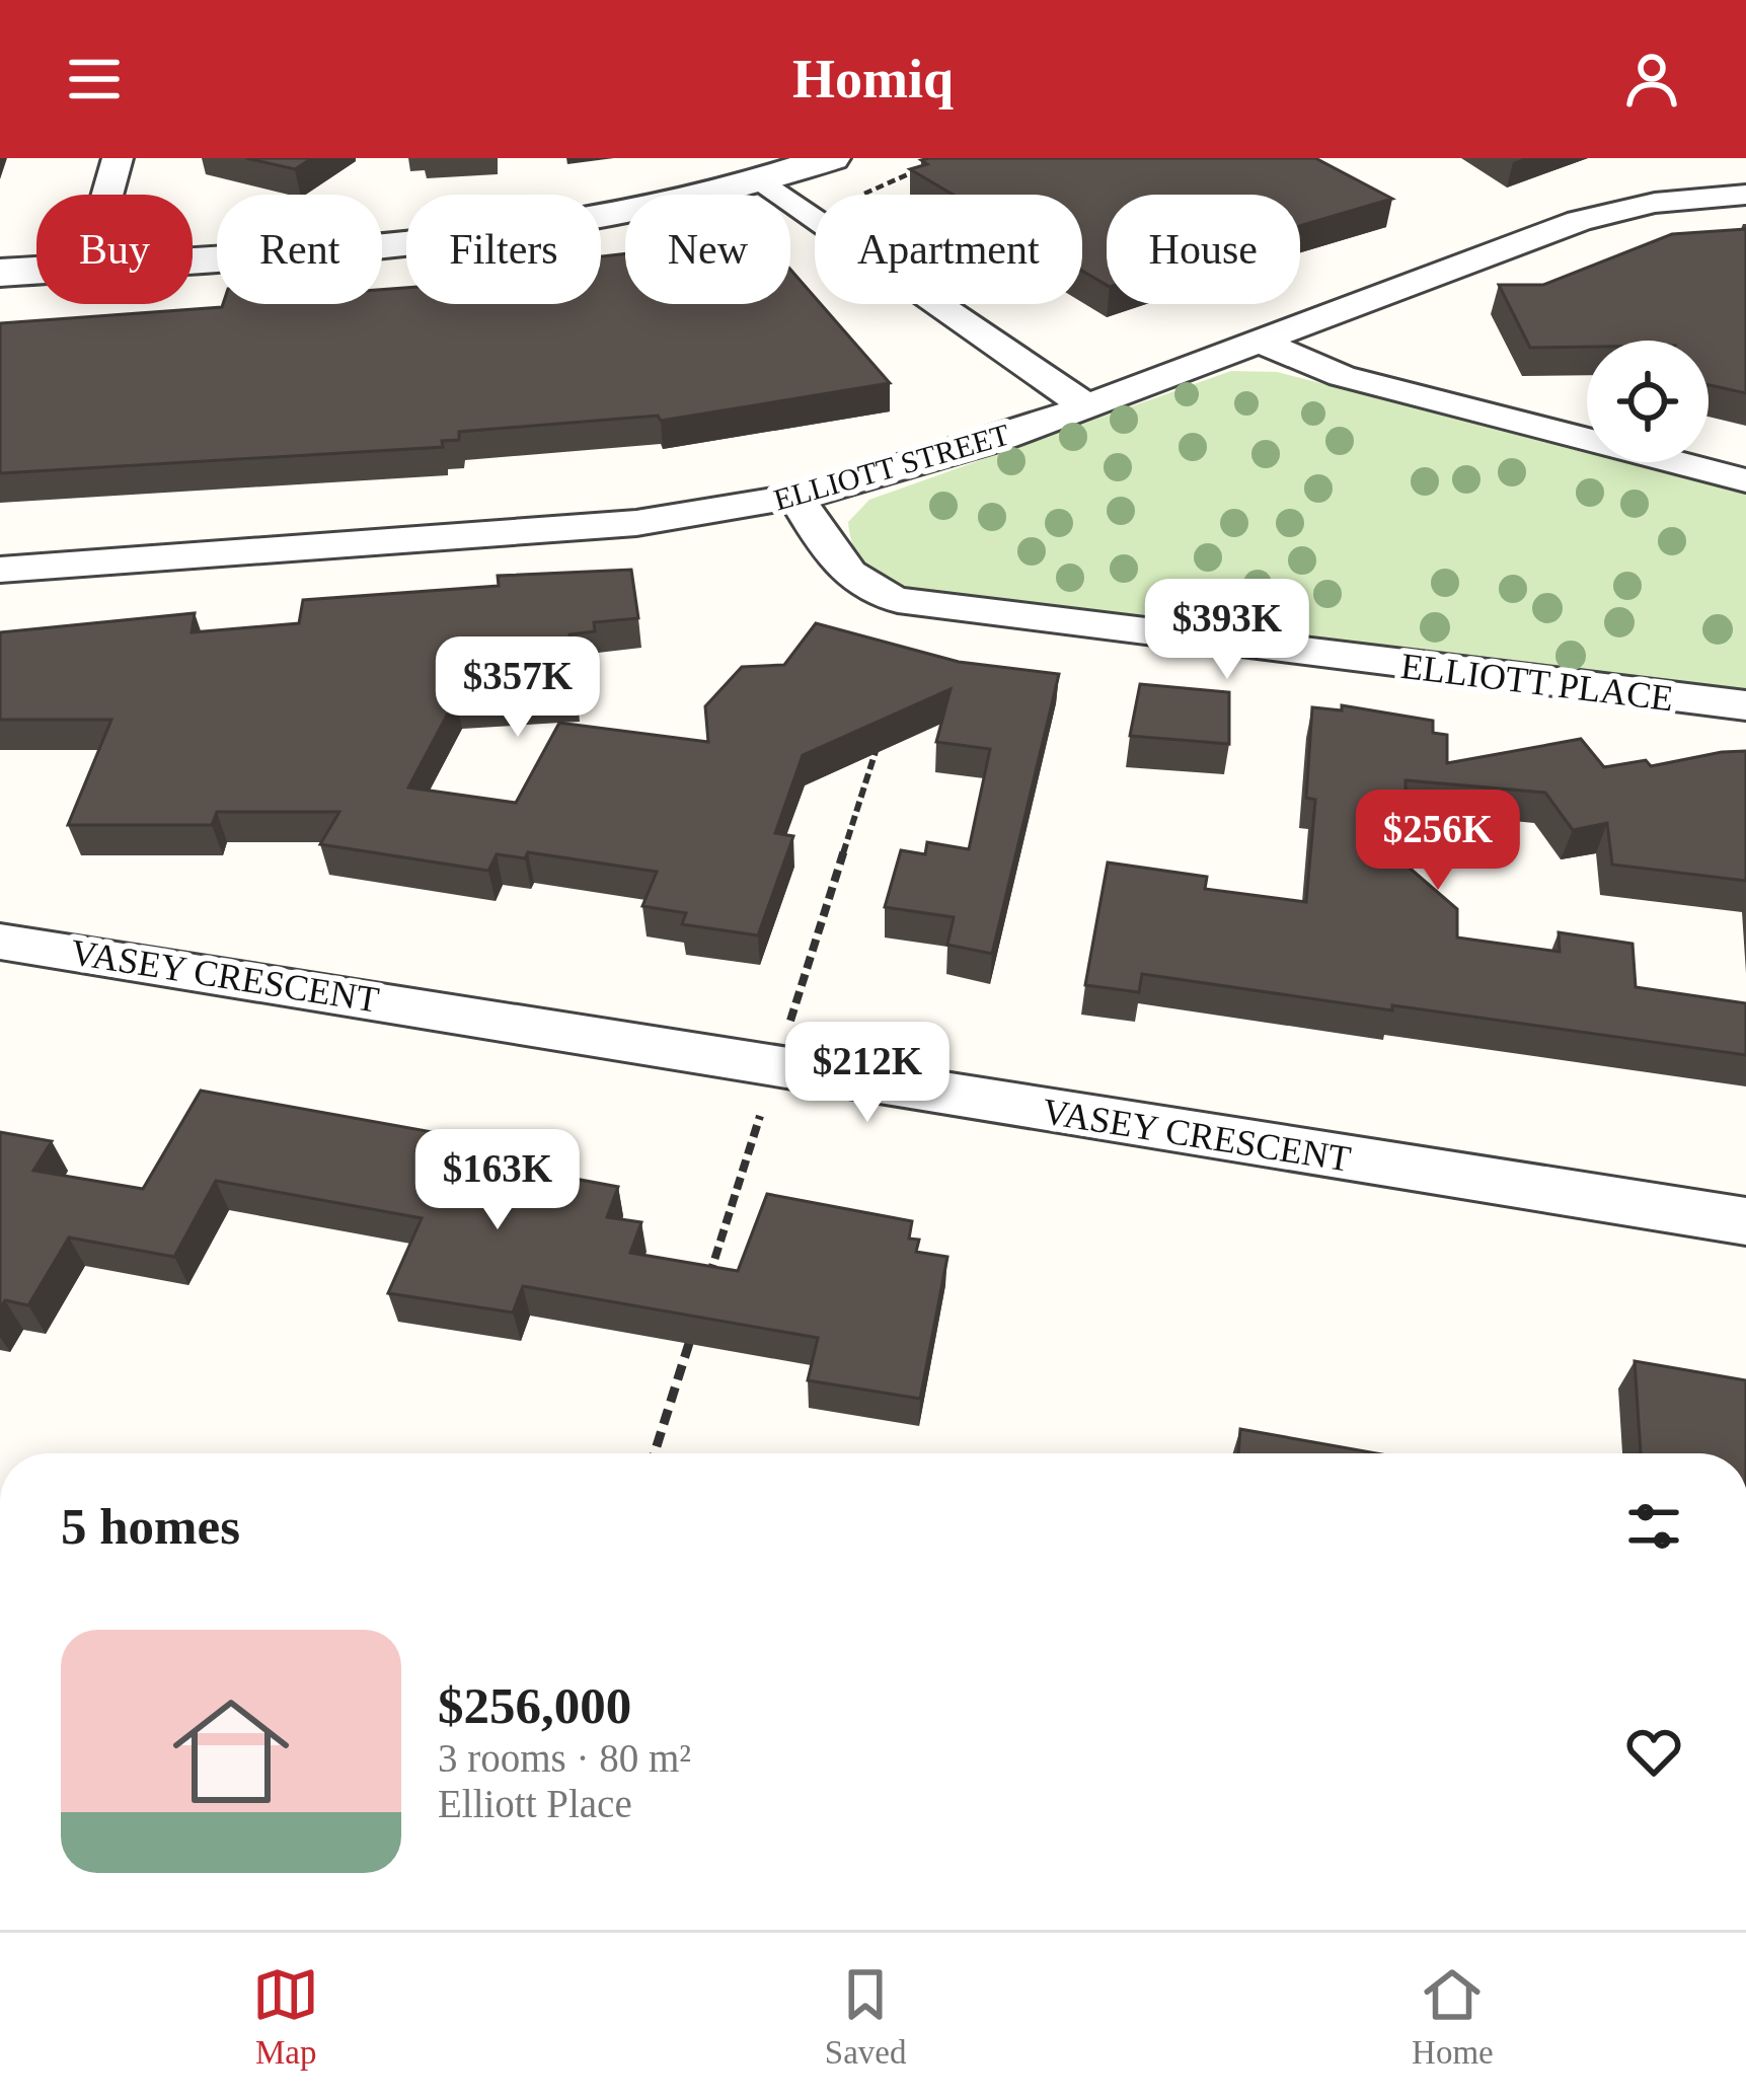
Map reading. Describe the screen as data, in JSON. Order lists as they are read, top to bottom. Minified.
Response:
{"streets":{"street":["ELLIOTT STREET","ELLIOTT PLACE","VASEY CRESCENT"]},"crossings":[["ELLIOTT STREET","ELLIOTT PLACE"]],"page":{"header":"Homiq","chip":["Buy","Rent","Filters","New","Apartment","House"],"price":["$393K","$357K","$256K","$212K","$163K"],"heading":"5 homes","list":[{"name":"$256,000","note":"3 rooms · 80 m² · Elliott Place"}],"tabs":["Map","Saved","Home"]}}
